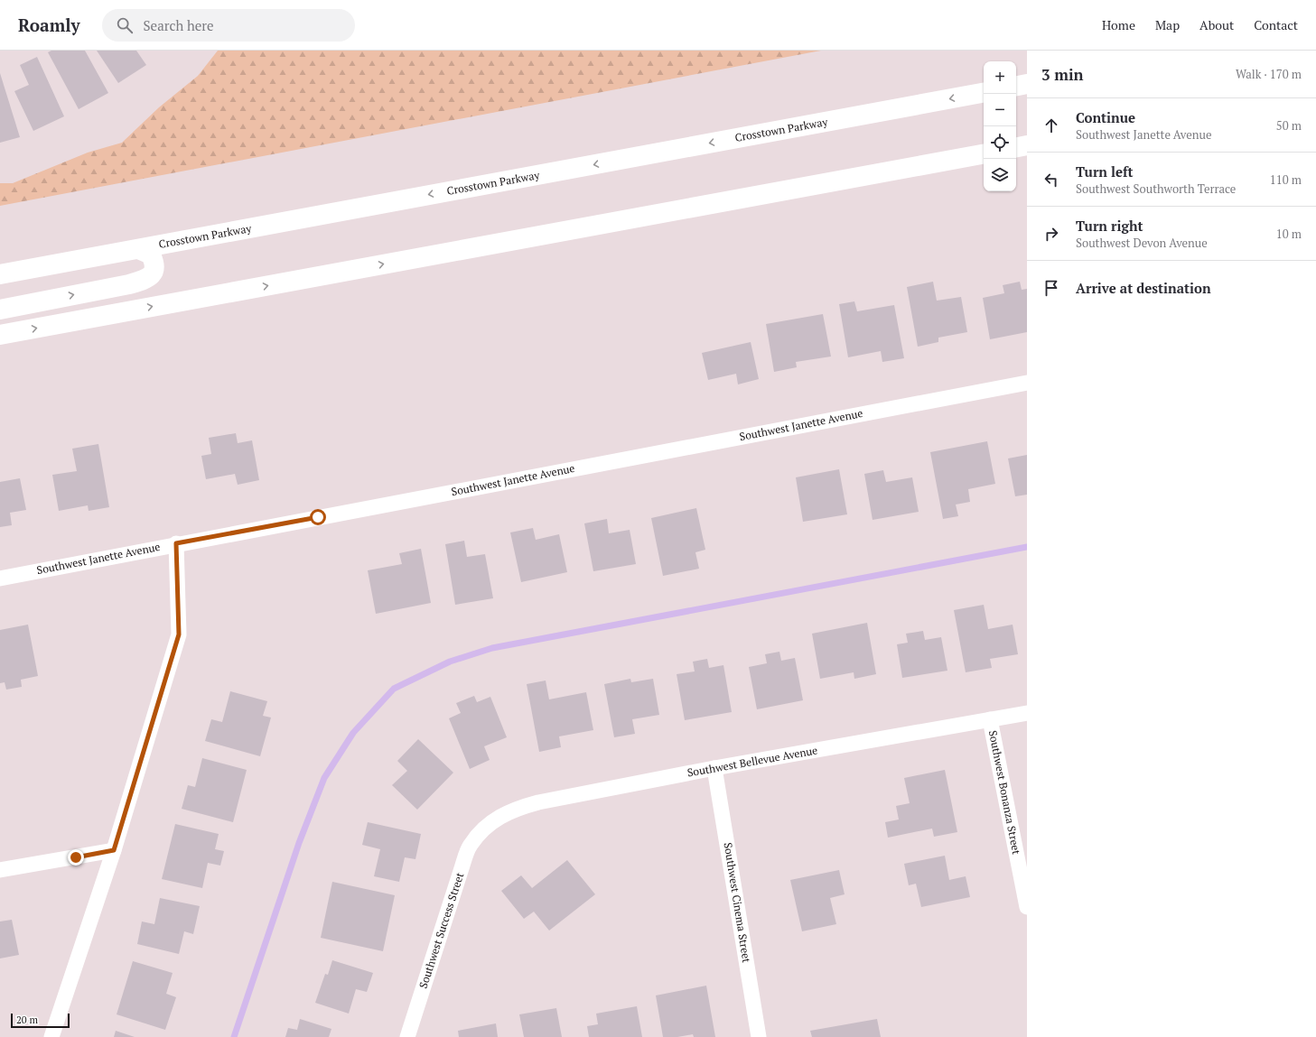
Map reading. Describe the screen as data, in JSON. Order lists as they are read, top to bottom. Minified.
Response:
{"streets":{"main road":["Crosstown Parkway"],"street":["Southwest Janette Avenue","Southwest Bellevue Avenue","Southwest Bonanza Street","Southwest Cinema Street","Southwest Success Street"]},"crossings":[["Southwest Bellevue Avenue","Southwest Bonanza Street"],["Southwest Bellevue Avenue","Southwest Cinema Street"],["Southwest Bellevue Avenue","Southwest Success Street"]],"scale_bar":"20 m","page":{"header":"Roamly","search":"Search here","nav":["Home","Map","About","Contact"],"heading":["3 min","Walk · 170 m"],"map_buttons":["+","−"],"list":[["Continue","Southwest Janette Avenue","50 m"],["Turn left","Southwest Southworth Terrace","110 m"],["Turn right","Southwest Devon Avenue","10 m"],"Arrive at destination"],"scale":"20 m"}}
